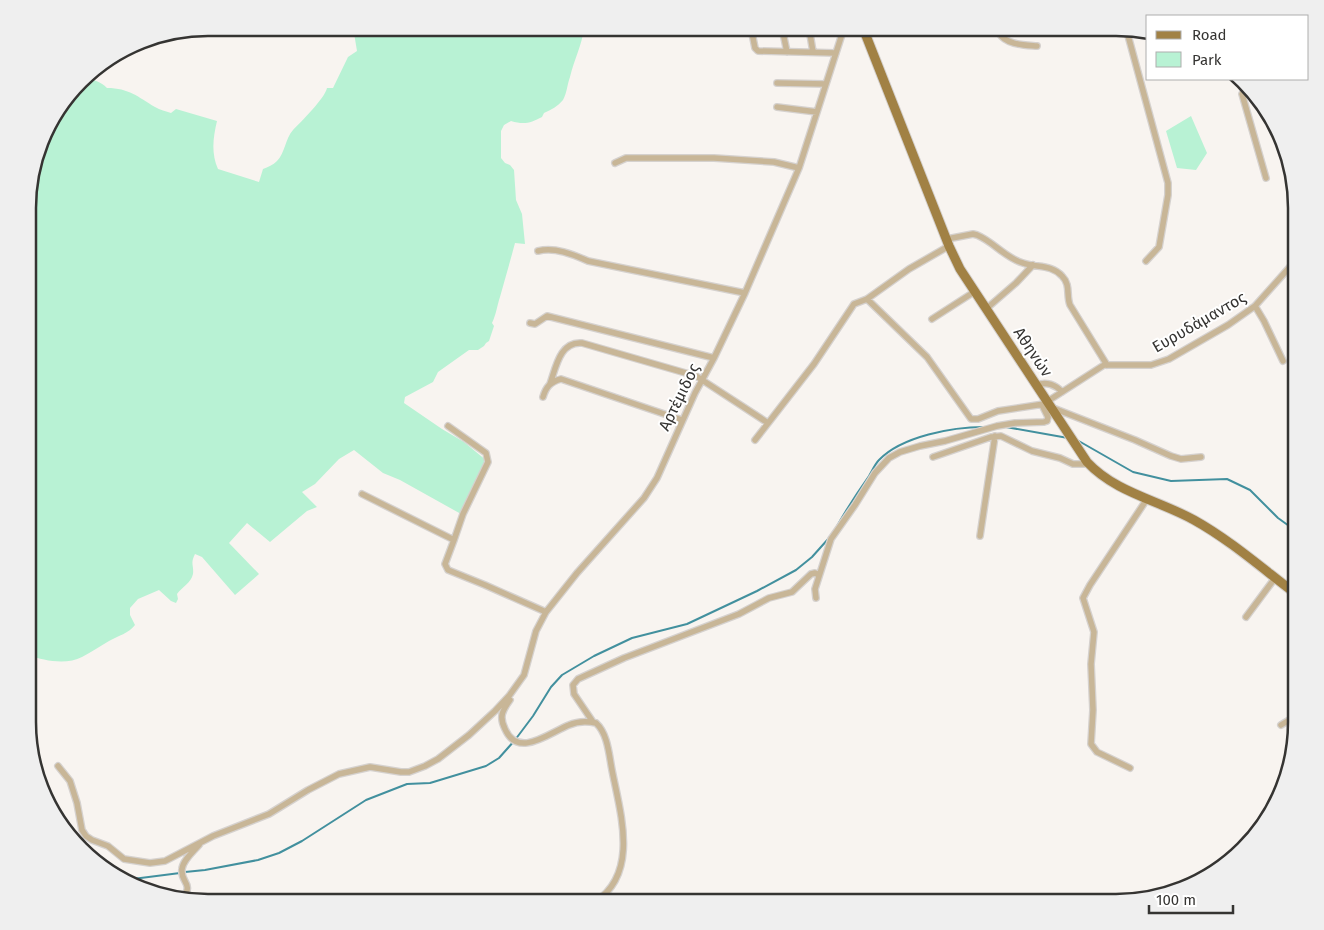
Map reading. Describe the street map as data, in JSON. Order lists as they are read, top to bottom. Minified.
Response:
{"streets":{"main road":["Αθηνών"],"street":["Ευρυδάμαντος","Αρτέμιδος"]},"legend":["Road","Park"],"scale_bar":"100 m"}
